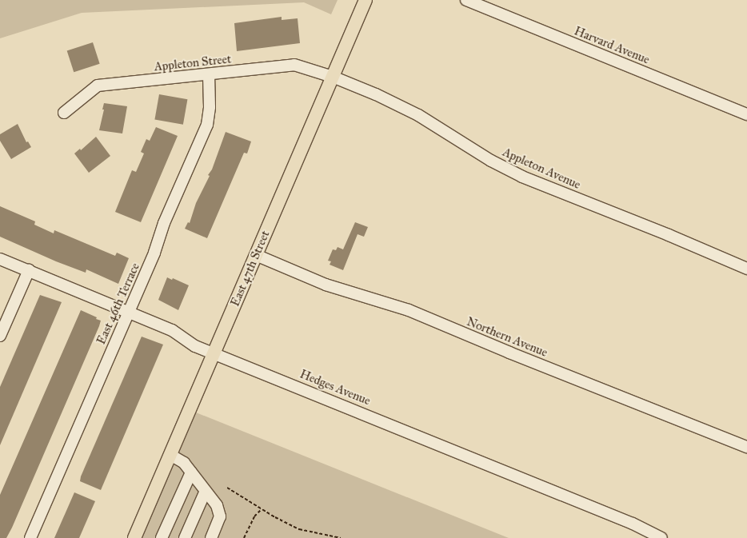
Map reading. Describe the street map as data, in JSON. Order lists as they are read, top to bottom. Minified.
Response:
{"streets":{"main road":["East 47th Street"],"street":["Harvard Avenue","Appleton Street","Appleton Avenue","East 46th Terrace","Northern Avenue","Hedges Avenue"]},"crossings":[["Appleton Street","Appleton Avenue"],["Appleton Street","East 47th Street"],["Appleton Street","East 46th Terrace"],["Appleton Avenue","East 47th Street"],["East 47th Street","Northern Avenue"],["East 47th Street","Hedges Avenue"],["East 46th Terrace","Hedges Avenue"]]}
